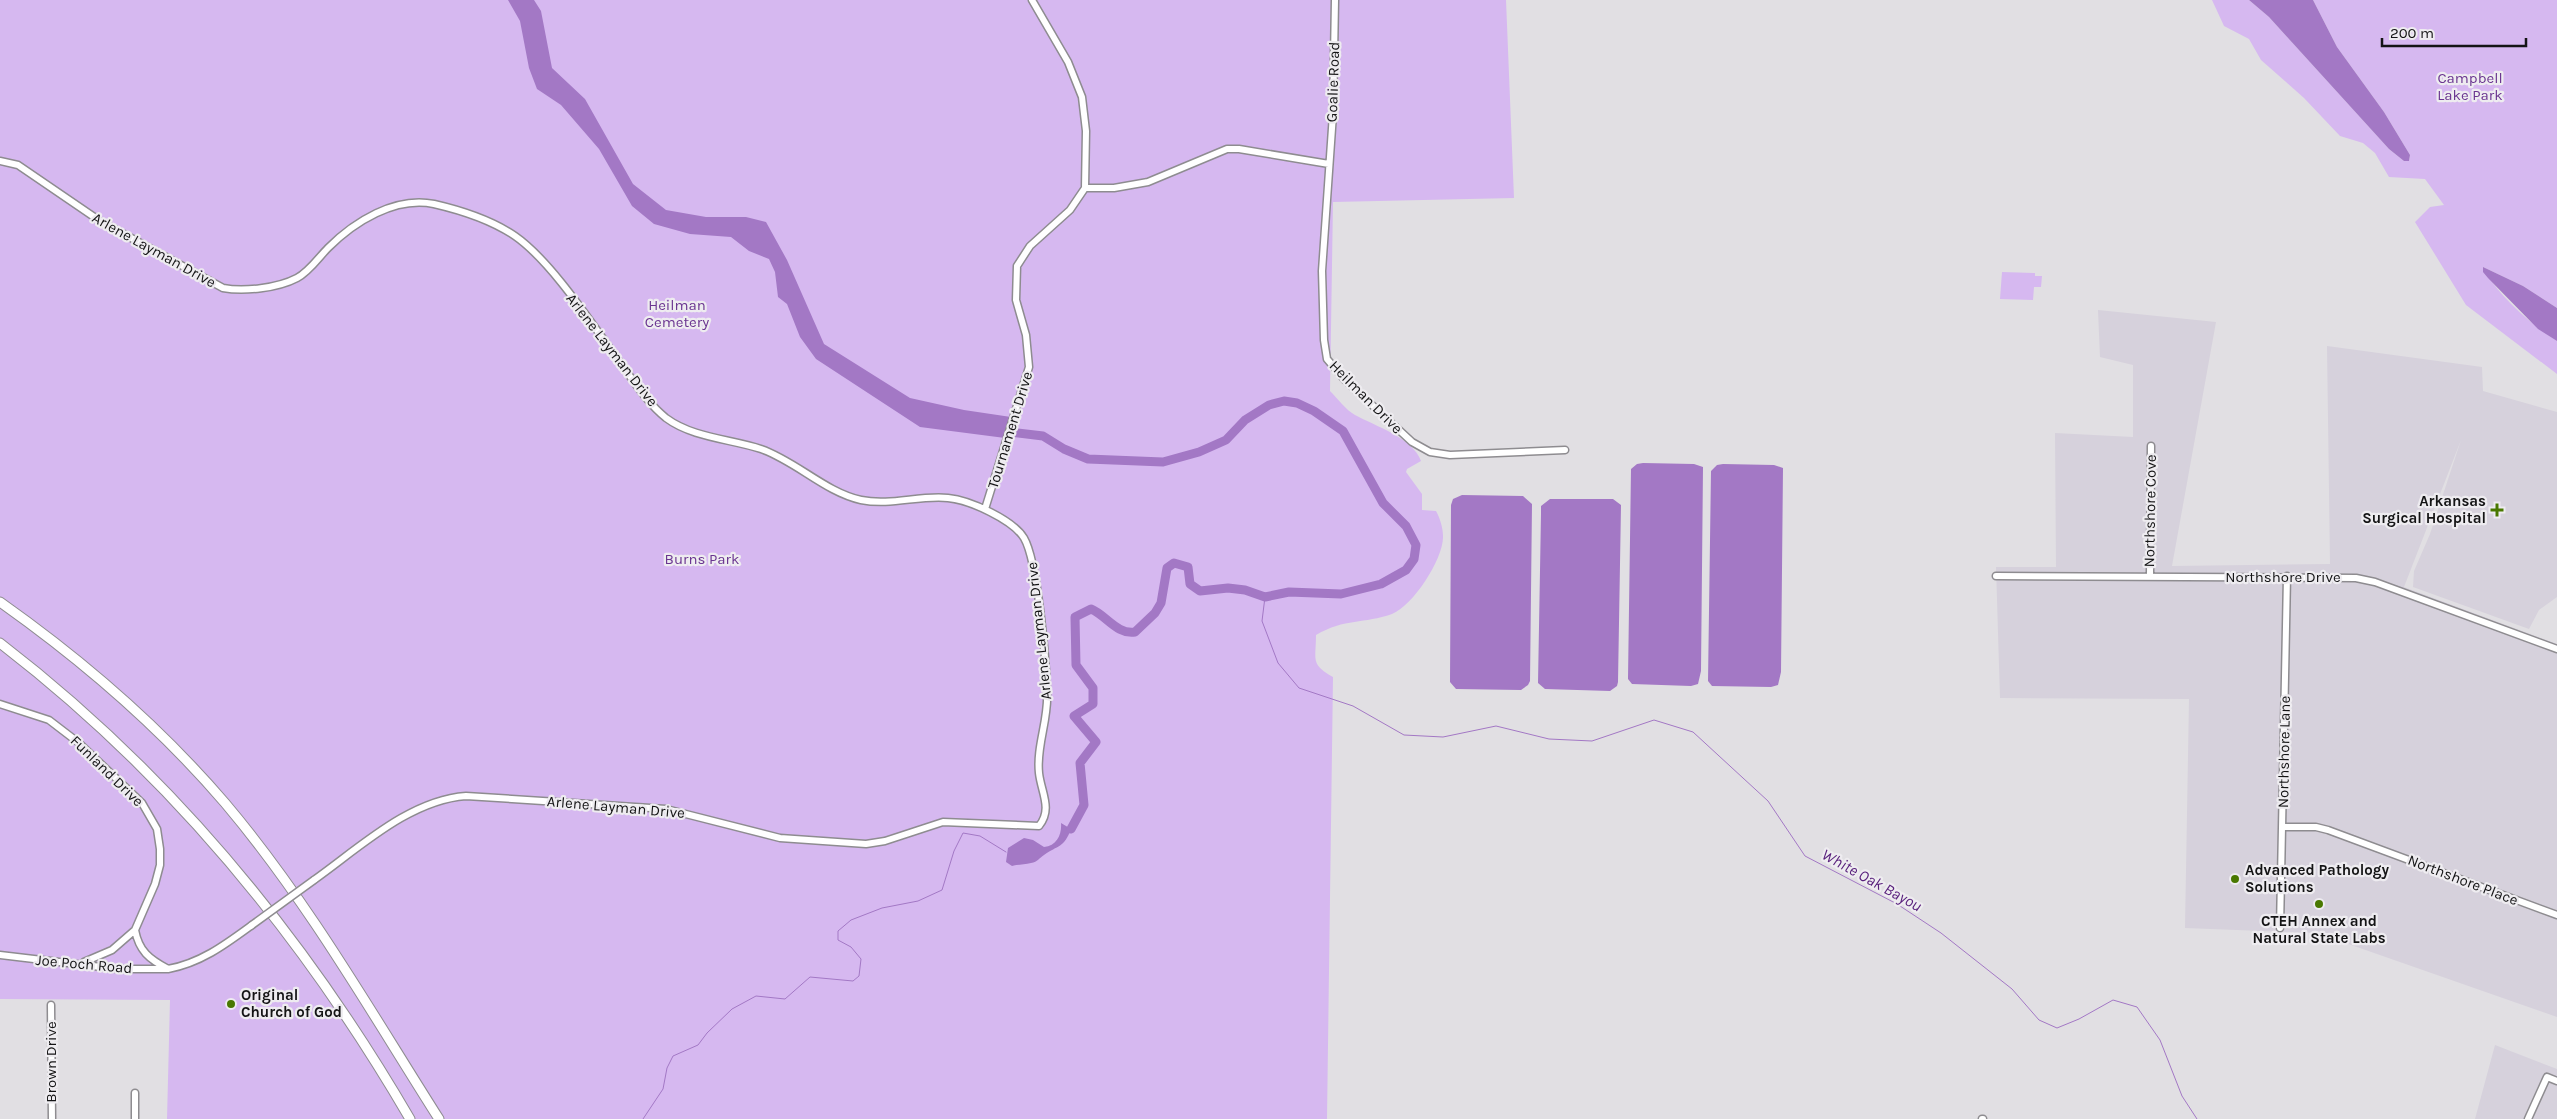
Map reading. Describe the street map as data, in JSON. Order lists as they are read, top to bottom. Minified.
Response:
{"streets":{"street":["Goalie Road","Arlene Layman Drive","Heilman Drive","Tournament Drive","Northshore Cove","Northshore Drive","Northshore Lane","Funland Drive","Northshore Place","Joe Poch Road","Brown Drive"]},"crossings":[["Goalie Road","Heilman Drive"],["Arlene Layman Drive","Tournament Drive"],["Arlene Layman Drive","Joe Poch Road"],["Northshore Cove","Northshore Drive"],["Northshore Drive","Northshore Lane"],["Northshore Lane","Northshore Place"],["Funland Drive","Joe Poch Road"]],"water":["White Oak Bayou"],"parks":["Campbell Lake Park","Heilman Cemetery","Burns Park"],"places":{"health":["Arkansas Surgical Hospital"],"other":["Advanced Pathology Solutions","CTEH Annex and Natural State Labs","Original Church of God"]},"scale_bar":"200 m"}
